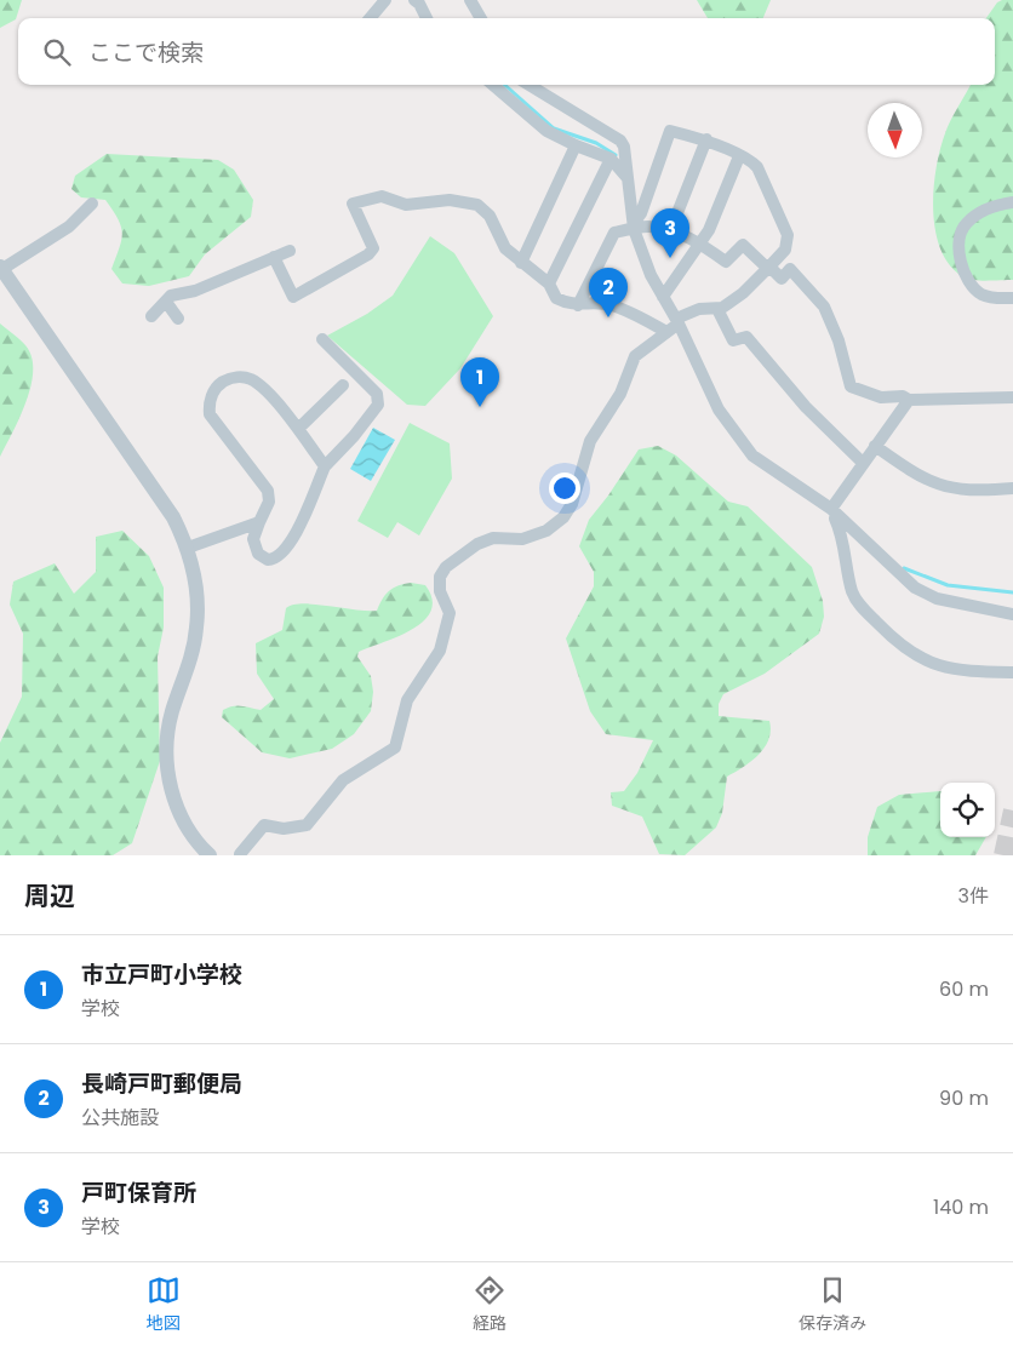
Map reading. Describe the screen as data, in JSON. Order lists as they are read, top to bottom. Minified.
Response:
{"north":"bottom","page":{"search":"ここで検索","pins":["3","2","1"],"heading":["周辺","3件"],"list":[{"mark":"1","name":"市立戸町小学校","note":"学校","value":"60 m"},{"mark":"2","name":"長崎戸町郵便局","note":"公共施設","value":"90 m"},{"mark":"3","name":"戸町保育所","note":"学校","value":"140 m"}],"nav":["地図","経路","保存済み"]}}
